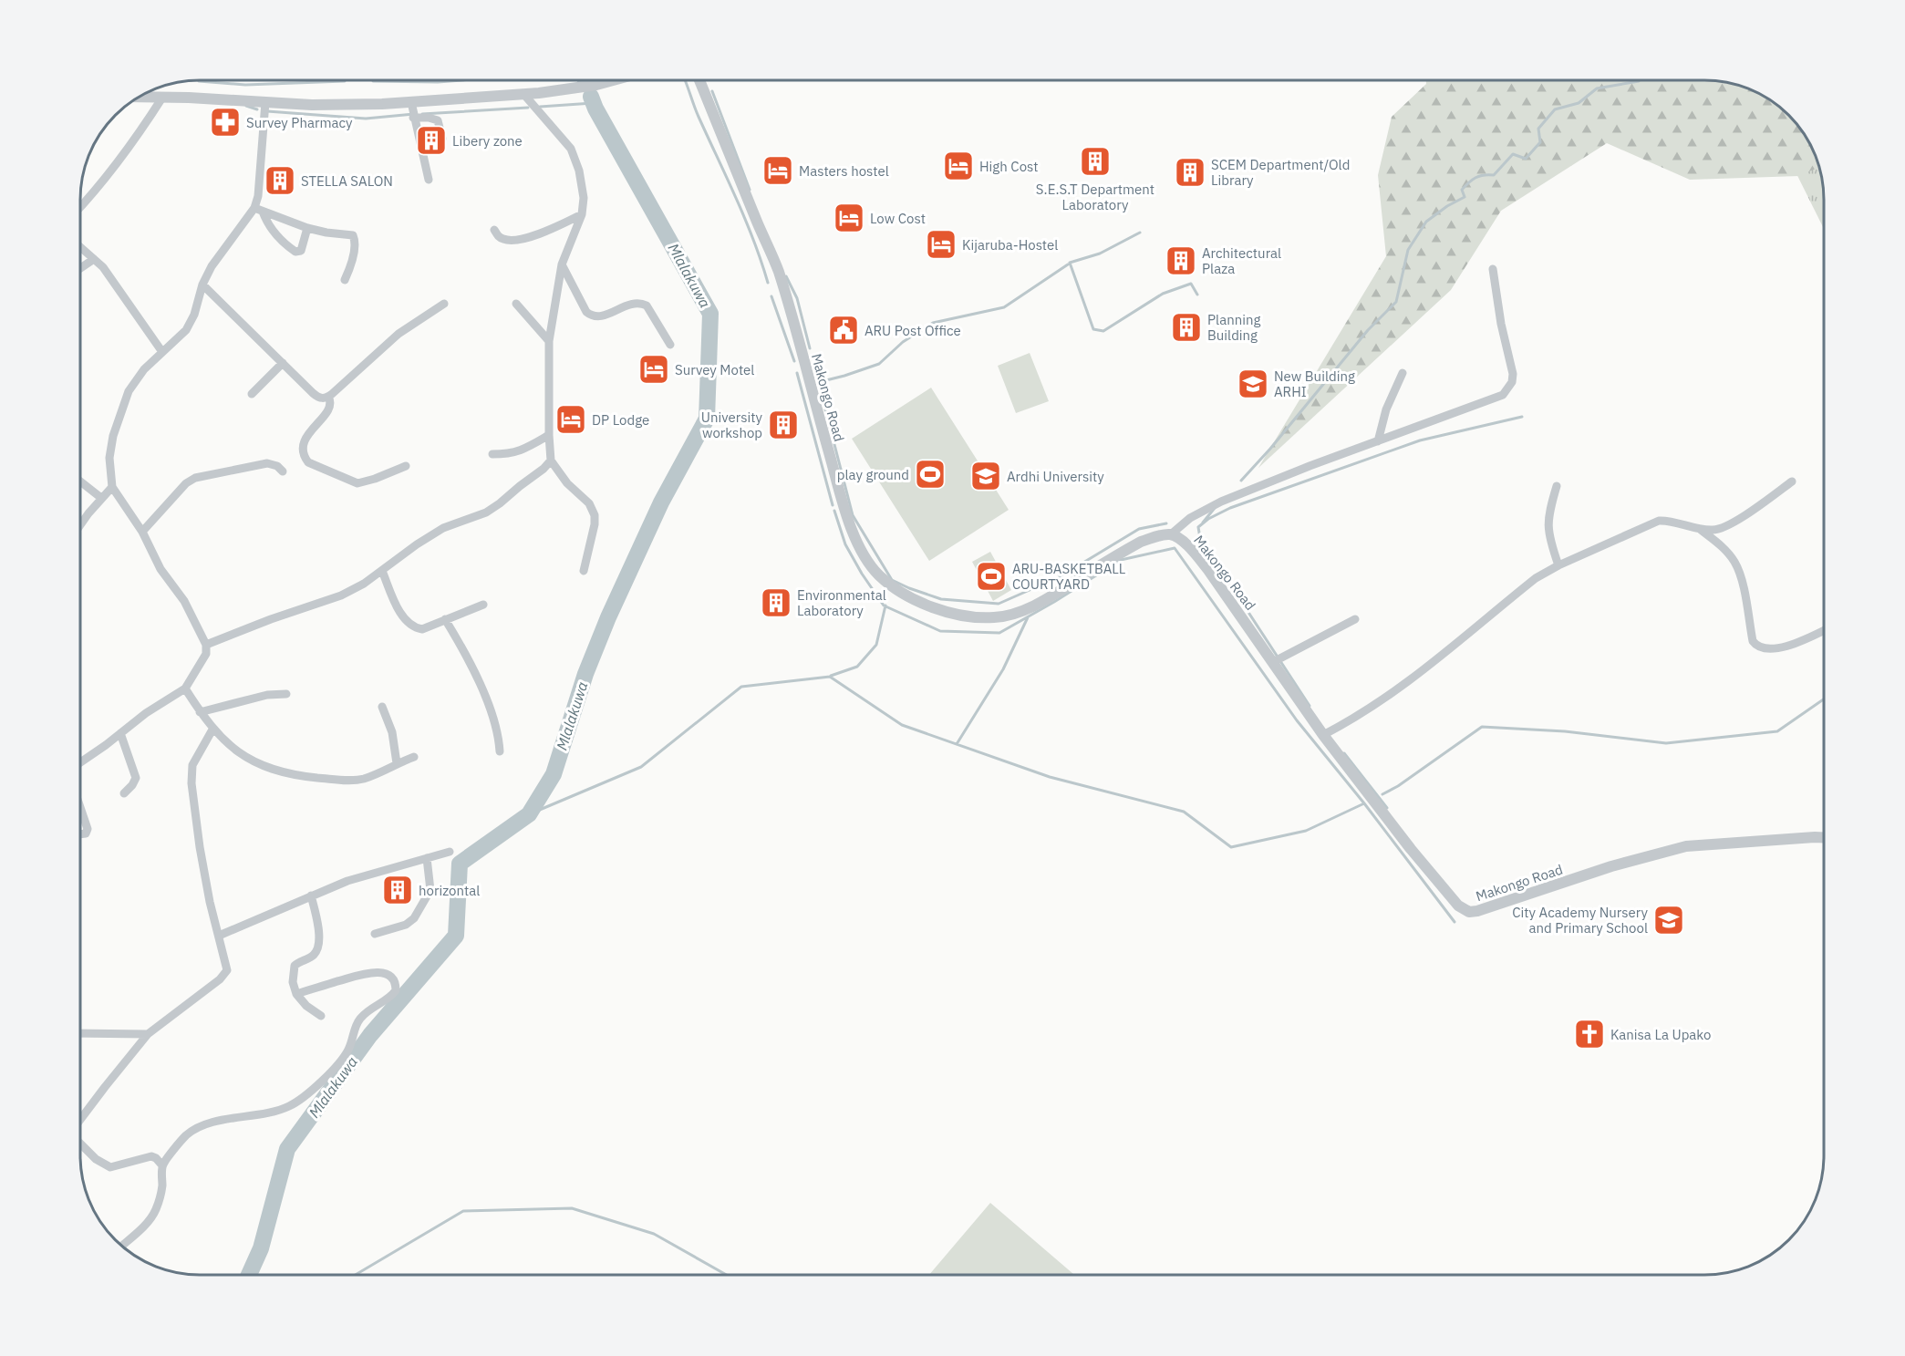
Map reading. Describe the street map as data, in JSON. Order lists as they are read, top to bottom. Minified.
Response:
{"streets":{"street":["Makongo Road"]},"water":["Mlalakuwa"],"places":{"pharmacy":["Survey Pharmacy"],"building":["Libery zone","S.E.S.T Department Laboratory","SCEM Department/Old Library","STELLA SALON","Architectural Plaza","Planning Building","University workshop","Environmental Laboratory","horizontal"],"hotel":["High Cost","Masters hostel","Low Cost","Kijaruba-Hostel","Survey Motel","DP Lodge"],"public building":["ARU Post Office"],"school or university":["New Building ARHI","Ardhi University","City Academy Nursery and Primary School"],"sports":["play ground","ARU-BASKETBALL COURTYARD"],"church":["Kanisa La Upako"]}}
